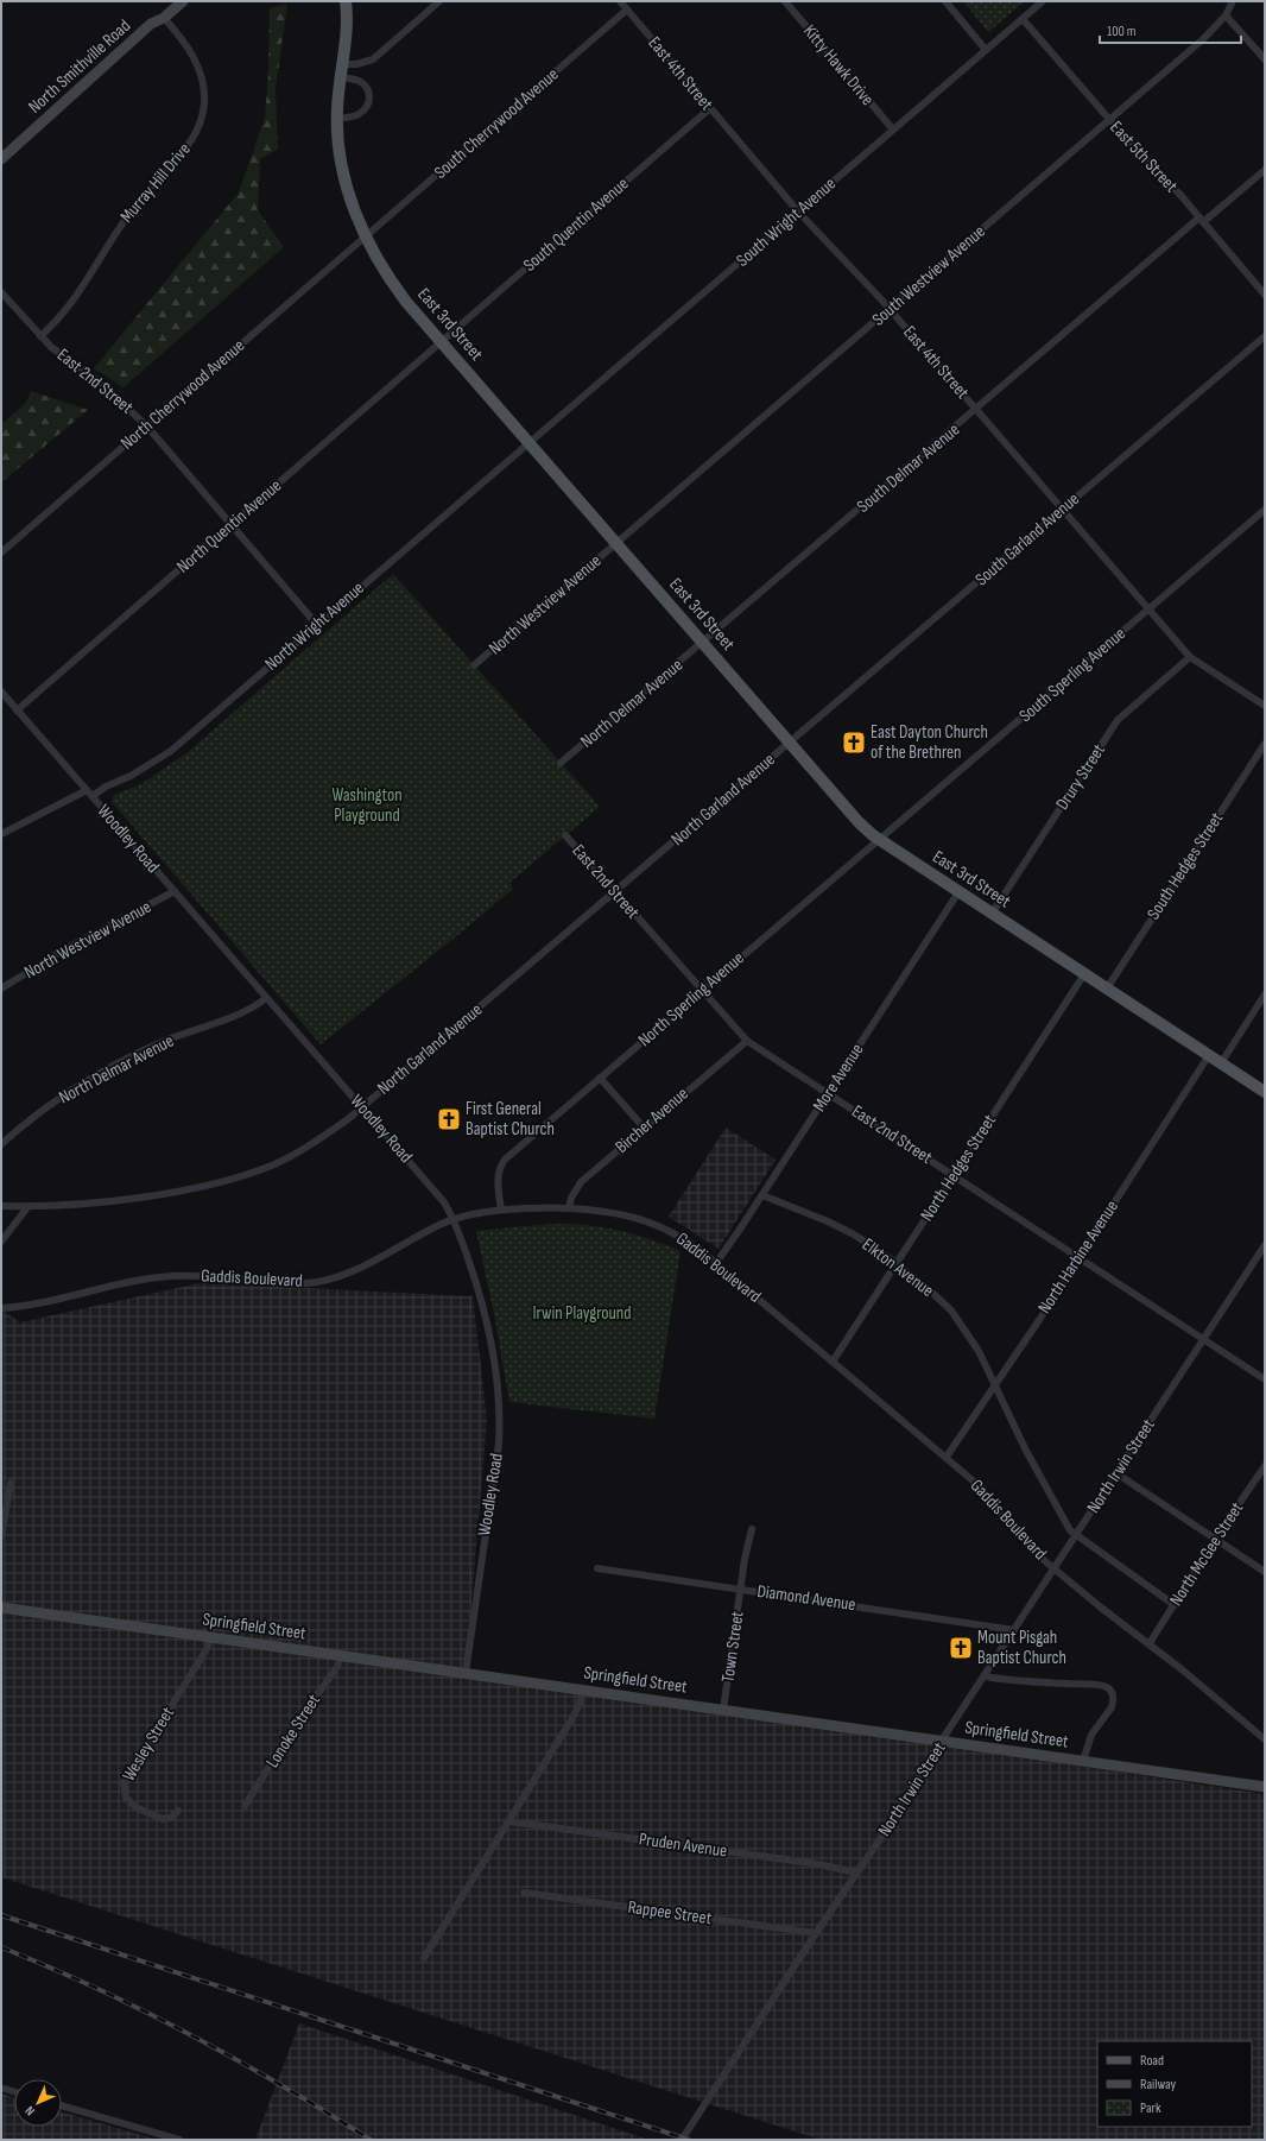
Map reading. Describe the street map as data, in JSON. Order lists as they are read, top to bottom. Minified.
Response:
{"streets":{"main road":["North Smithville Road","East 3rd Street","Springfield Street"],"street":["Kitty Hawk Drive","East 4th Street","South Cherrywood Avenue","East 5th Street","Murray Hill Drive","South Wright Avenue","South Quentin Avenue","South Westview Avenue","East 2nd Street","North Cherrywood Avenue","South Delmar Avenue","North Quentin Avenue","South Garland Avenue","North Westview Avenue","North Wright Avenue","South Sperling Avenue","North Delmar Avenue","Drury Street","North Garland Avenue","Woodley Road","South Hedges Street","North Sperling Avenue","More Avenue","Bircher Avenue","North Hedges Street","North Harbine Avenue","Gaddis Boulevard","Elkton Avenue","North Irwin Street","North McGee Street","Diamond Avenue","Town Street","Lonoke Street","Wesley Street","Pruden Avenue","Rappee Street"]},"crossings":[["Kitty Hawk Drive","South Wright Avenue"],["North Smithville Road","Murray Hill Drive"],["East 4th Street","South Cherrywood Avenue"],["East 4th Street","South Wright Avenue"],["East 4th Street","South Quentin Avenue"],["East 4th Street","South Westview Avenue"],["East 4th Street","South Delmar Avenue"],["East 4th Street","South Garland Avenue"],["East 4th Street","South Sperling Avenue"],["East 4th Street","Drury Street"],["South Cherrywood Avenue","East 3rd Street"],["South Cherrywood Avenue","North Cherrywood Avenue"],["East 5th Street","South Wright Avenue"],["East 5th Street","South Westview Avenue"],["East 5th Street","South Delmar Avenue"],["Murray Hill Drive","East 2nd Street"],["South Wright Avenue","East 3rd Street"],["South Wright Avenue","North Wright Avenue"],["South Quentin Avenue","East 3rd Street"],["South Quentin Avenue","North Quentin Avenue"],["South Westview Avenue","East 3rd Street"],["South Westview Avenue","North Westview Avenue"],["East 3rd Street","North Cherrywood Avenue"],["East 3rd Street","South Delmar Avenue"],["East 3rd Street","North Quentin Avenue"],["East 3rd Street","South Garland Avenue"],["East 3rd Street","North Westview Avenue"],["East 3rd Street","North Wright Avenue"],["East 3rd Street","South Sperling Avenue"],["East 3rd Street","North Delmar Avenue"],["East 3rd Street","Drury Street"],["East 3rd Street","North Garland Avenue"],["East 3rd Street","South Hedges Street"],["East 3rd Street","North Sperling Avenue"],["East 3rd Street","More Avenue"],["East 3rd Street","North Hedges Street"],["East 3rd Street","North Harbine Avenue"],["East 2nd Street","North Cherrywood Avenue"],["East 2nd Street","North Quentin Avenue"],["East 2nd Street","North Wright Avenue"],["East 2nd Street","North Garland Avenue"],["East 2nd Street","North Sperling Avenue"],["East 2nd Street","More Avenue"],["East 2nd Street","Bircher Avenue"],["East 2nd Street","North Hedges Street"],["East 2nd Street","North Harbine Avenue"],["East 2nd Street","North Irwin Street"],["South Delmar Avenue","North Delmar Avenue"],["North Quentin Avenue","Woodley Road"],["South Garland Avenue","North Garland Avenue"],["North Westview Avenue","Woodley Road"],["North Wright Avenue","Woodley Road"],["South Sperling Avenue","North Sperling Avenue"],["North Delmar Avenue","Woodley Road"],["North Garland Avenue","Woodley Road"],["Woodley Road","Gaddis Boulevard"],["Woodley Road","Springfield Street"],["North Sperling Avenue","Gaddis Boulevard"],["More Avenue","Gaddis Boulevard"],["More Avenue","Elkton Avenue"],["Bircher Avenue","Gaddis Boulevard"],["North Hedges Street","Gaddis Boulevard"],["North Hedges Street","Elkton Avenue"],["North Harbine Avenue","Gaddis Boulevard"],["North Harbine Avenue","Elkton Avenue"],["Gaddis Boulevard","North Irwin Street"],["Gaddis Boulevard","North McGee Street"],["North Irwin Street","Diamond Avenue"],["North Irwin Street","Springfield Street"],["North Irwin Street","Pruden Avenue"],["North Irwin Street","Rappee Street"],["Diamond Avenue","Town Street"],["Springfield Street","Town Street"],["Springfield Street","Lonoke Street"],["Springfield Street","Wesley Street"]],"parks":["Washington Playground","Irwin Playground"],"places":{"church":["East Dayton Church of the Brethren","First General Baptist Church","Mount Pisgah Baptist Church"]},"legend":["Road","Railway","Park"],"scale_bar":"100 m","north":"bottom left"}
